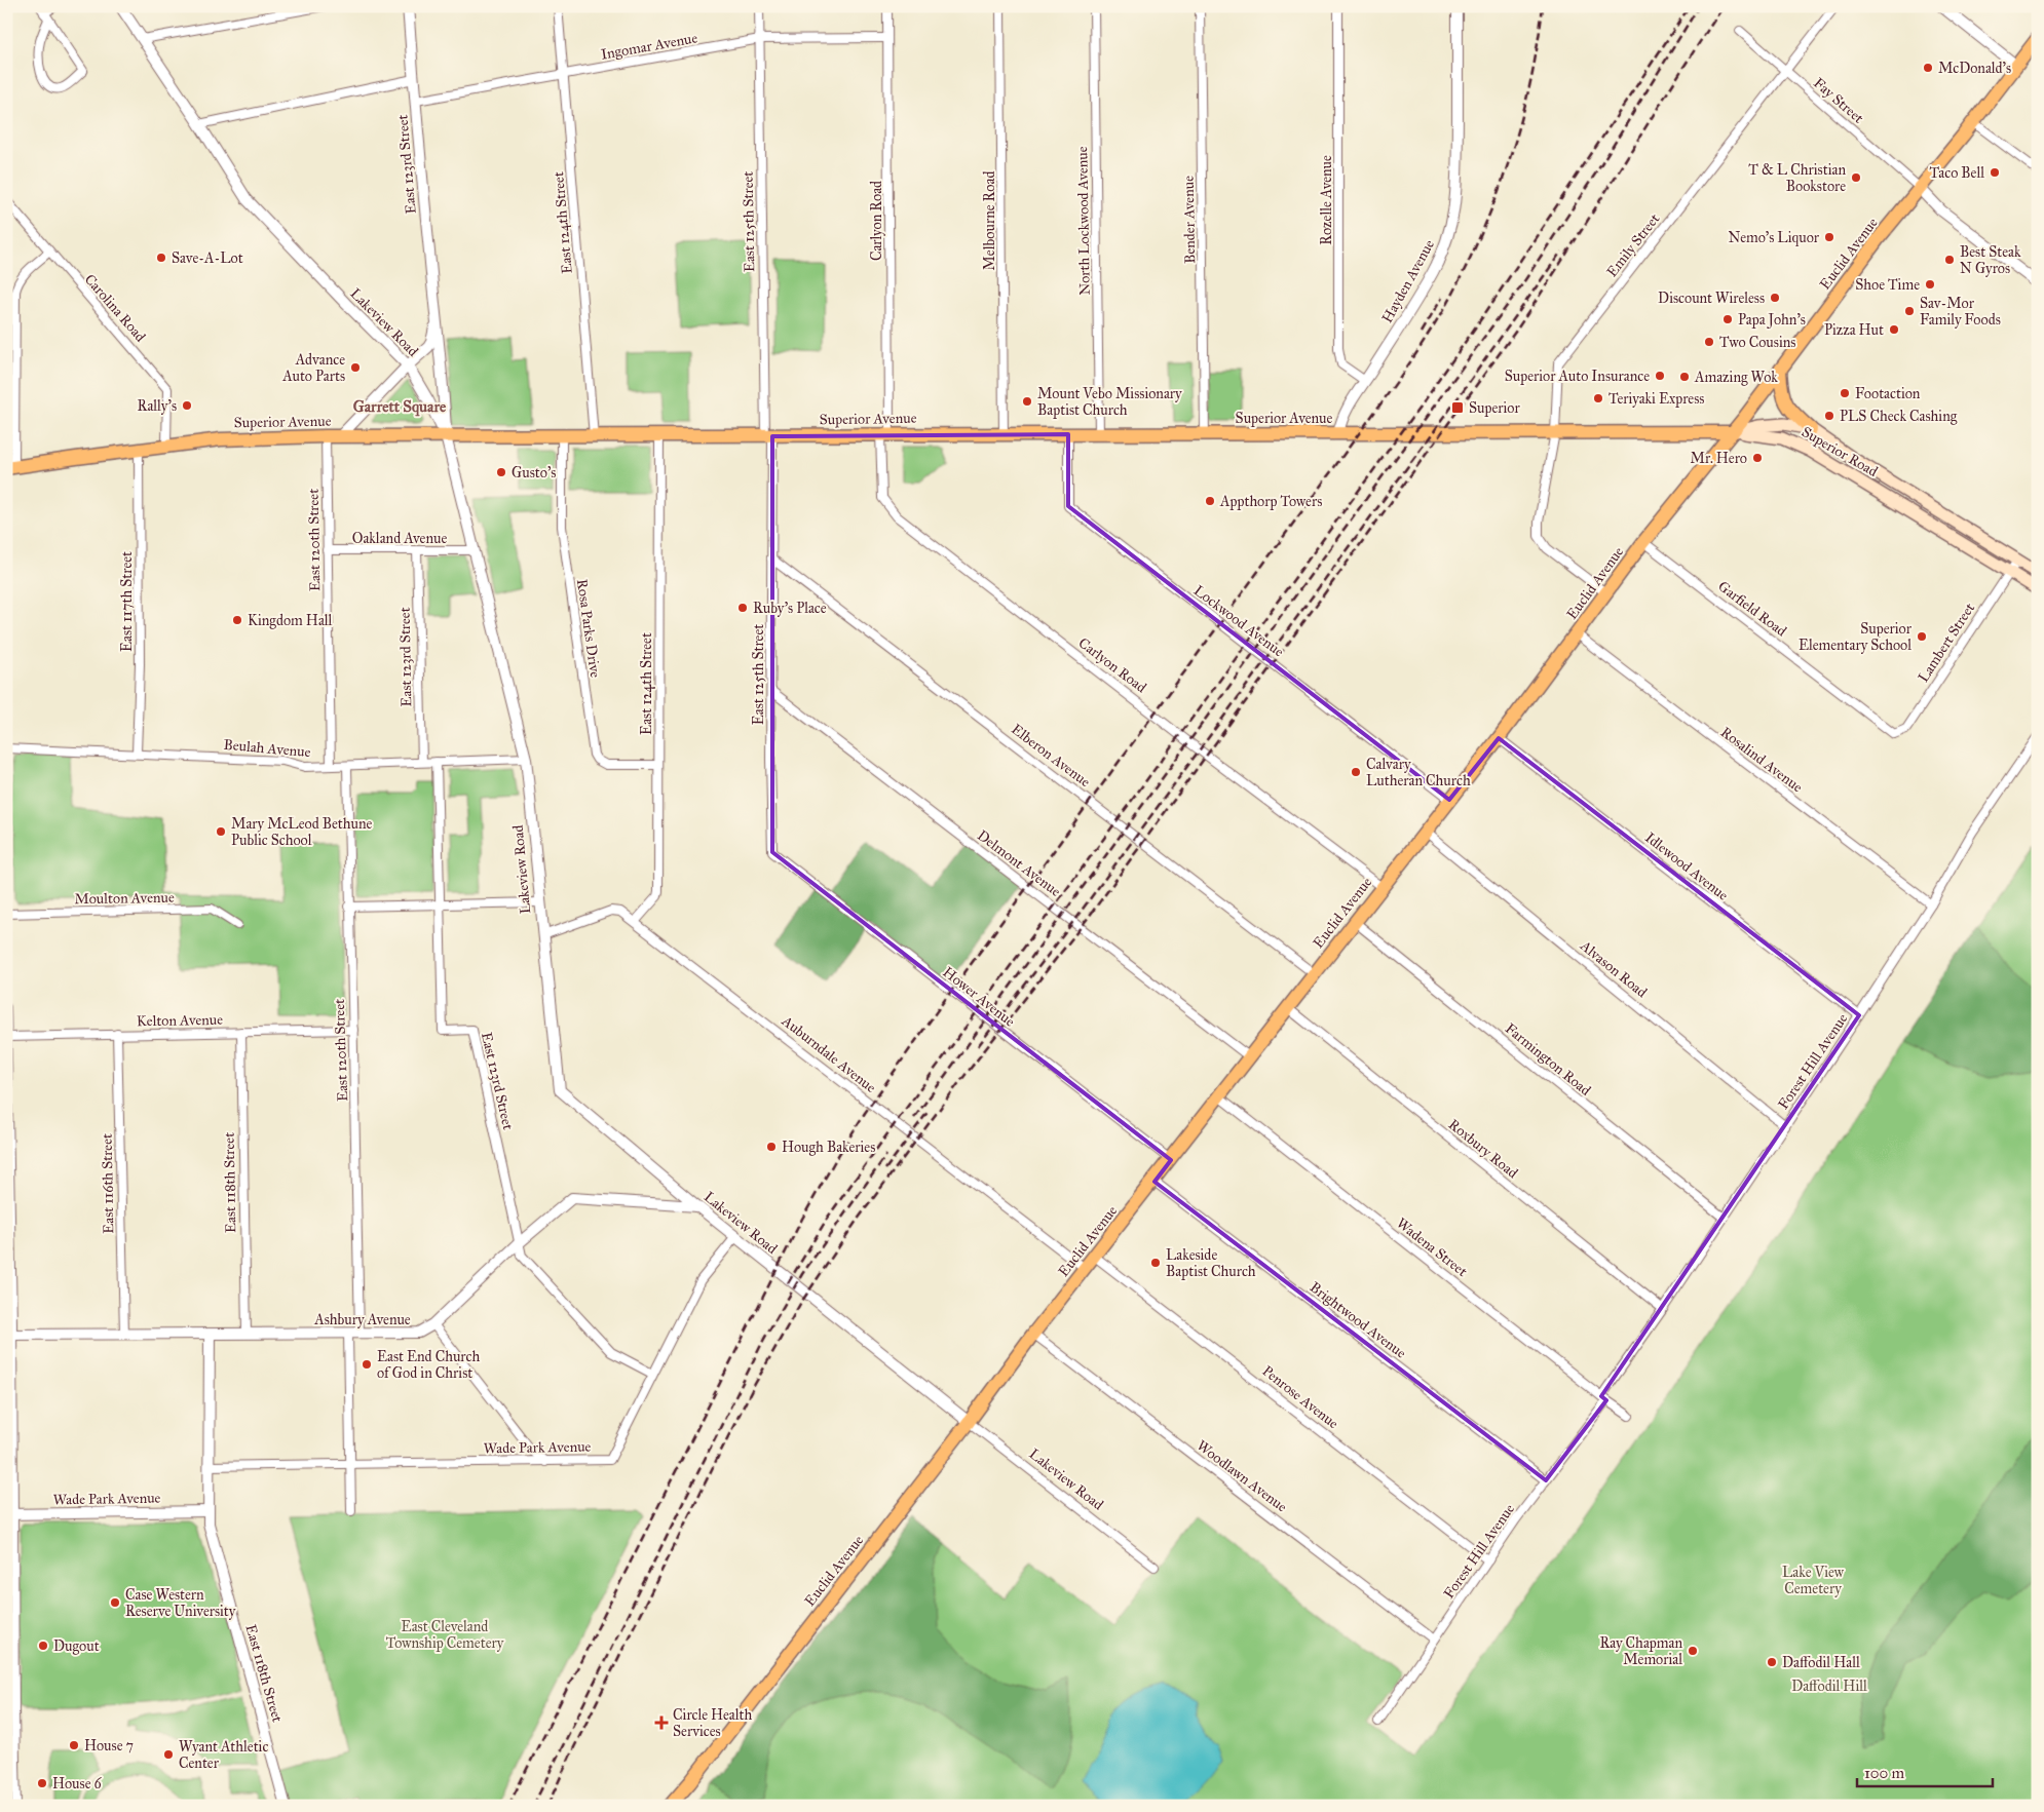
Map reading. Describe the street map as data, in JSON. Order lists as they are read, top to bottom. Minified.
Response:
{"streets":{"main road":["Euclid Avenue","Superior Avenue","Superior Road"],"street":["Ingomar Avenue","Fay Street","East 123rd Street","Rozelle Avenue","Bender Avenue","Carlyon Road","Melbourne Road","North Lockwood Avenue","East 125th Street","East 124th Street","Emily Street","Hayden Avenue","Carolina Road","Lakeview Road","Oakland Avenue","East 120th Street","East 117th Street","Garfield Road","Lockwood Avenue","Rosa Parks Drive","Lambert Street","Beulah Avenue","Elberon Avenue","Rosalind Avenue","Delmont Avenue","Idlewood Avenue","Moulton Avenue","Alvason Road","Hower Avenue","Kelton Avenue","Auburndale Avenue","Farmington Road","Forest Hill Avenue","Roxbury Road","East 118th Street","East 116th Street","Wadena Street","Ashbury Avenue","Brightwood Avenue","Penrose Avenue","Wade Park Avenue","Woodlawn Avenue"]},"crossings":[["Ingomar Avenue","East 123rd Street"],["Ingomar Avenue","Carlyon Road"],["Ingomar Avenue","East 125th Street"],["Ingomar Avenue","East 124th Street"],["Fay Street","Emily Street"],["Fay Street","Euclid Avenue"],["East 123rd Street","Lakeview Road"],["East 123rd Street","Superior Avenue"],["East 123rd Street","Oakland Avenue"],["East 123rd Street","Beulah Avenue"],["East 123rd Street","Ashbury Avenue"],["East 123rd Street","Wade Park Avenue"],["Rozelle Avenue","Hayden Avenue"],["Bender Avenue","Superior Avenue"],["Carlyon Road","Euclid Avenue"],["Carlyon Road","Superior Avenue"],["Melbourne Road","Superior Avenue"],["North Lockwood Avenue","Superior Avenue"],["East 125th Street","Superior Avenue"],["East 125th Street","Elberon Avenue"],["East 125th Street","Delmont Avenue"],["East 125th Street","Hower Avenue"],["East 124th Street","Superior Avenue"],["East 124th Street","Rosa Parks Drive"],["East 124th Street","Auburndale Avenue"],["Emily Street","Euclid Avenue"],["Emily Street","Superior Avenue"],["Euclid Avenue","Lakeview Road"],["Euclid Avenue","Superior Avenue"],["Euclid Avenue","Superior Road"],["Euclid Avenue","Garfield Road"],["Euclid Avenue","Lockwood Avenue"],["Euclid Avenue","Elberon Avenue"],["Euclid Avenue","Rosalind Avenue"],["Euclid Avenue","Delmont Avenue"],["Euclid Avenue","Idlewood Avenue"],["Euclid Avenue","Alvason Road"],["Euclid Avenue","Hower Avenue"],["Euclid Avenue","Auburndale Avenue"],["Euclid Avenue","Farmington Road"],["Euclid Avenue","Roxbury Road"],["Euclid Avenue","Wadena Street"],["Euclid Avenue","Brightwood Avenue"],["Euclid Avenue","Penrose Avenue"],["Euclid Avenue","Woodlawn Avenue"],["Hayden Avenue","Superior Avenue"],["Carolina Road","Superior Avenue"],["Lakeview Road","Superior Avenue"],["Lakeview Road","Oakland Avenue"],["Lakeview Road","Beulah Avenue"],["Lakeview Road","Auburndale Avenue"],["Lakeview Road","Ashbury Avenue"],["Lakeview Road","Wade Park Avenue"],["Superior Avenue","Superior Road"],["Superior Avenue","East 120th Street"],["Superior Avenue","East 117th Street"],["Superior Avenue","Lockwood Avenue"],["Superior Avenue","Rosa Parks Drive"],["Superior Road","Lambert Street"],["Oakland Avenue","East 120th Street"],["East 120th Street","Beulah Avenue"],["East 120th Street","Kelton Avenue"],["East 120th Street","Ashbury Avenue"],["East 120th Street","Wade Park Avenue"],["East 117th Street","Beulah Avenue"],["Garfield Road","Lambert Street"],["Rosalind Avenue","Forest Hill Avenue"],["Idlewood Avenue","Forest Hill Avenue"],["Alvason Road","Forest Hill Avenue"],["Kelton Avenue","East 118th Street"],["Kelton Avenue","East 116th Street"],["Farmington Road","Forest Hill Avenue"],["Forest Hill Avenue","Roxbury Road"],["Forest Hill Avenue","Wadena Street"],["Forest Hill Avenue","Brightwood Avenue"],["Forest Hill Avenue","Penrose Avenue"],["Forest Hill Avenue","Woodlawn Avenue"],["East 118th Street","Ashbury Avenue"],["East 118th Street","Wade Park Avenue"],["East 116th Street","Ashbury Avenue"]],"districts":["Garrett Square"],"parks":["Lake View Cemetery","East Cleveland Township Cemetery","Daffodil Hill"],"places":{"other":["McDonald's","Taco Bell","T & L Christian Bookstore","Nemo's Liquor","Save-A-Lot","Best Steak N Gyros","Shoe Time","Discount Wireless","Sav-Mor Family Foods","Papa John's","Pizza Hut","Two Cousins","Advance Auto Parts","Superior Auto Insurance","Amazing Wok","Footaction","Teriyaki Express","Mount Vebo Missionary Baptist Church","Rally's","PLS Check Cashing","Mr. Hero","Gusto's","Appthorp Towers","Ruby's Place","Kingdom Hall","Superior Elementary School","Calvary Lutheran Church","Mary McLeod Bethune Public School","Hough Bakeries","Lakeside Baptist Church","East End Church of God in Christ","Case Western Reserve University","Dugout","Ray Chapman Memorial","Daffodil Hall","House 7","Wyant Athletic Center","House 6"],"transit":["Superior"],"health":["Circle Health Services"]},"scale_bar":"100 m"}
